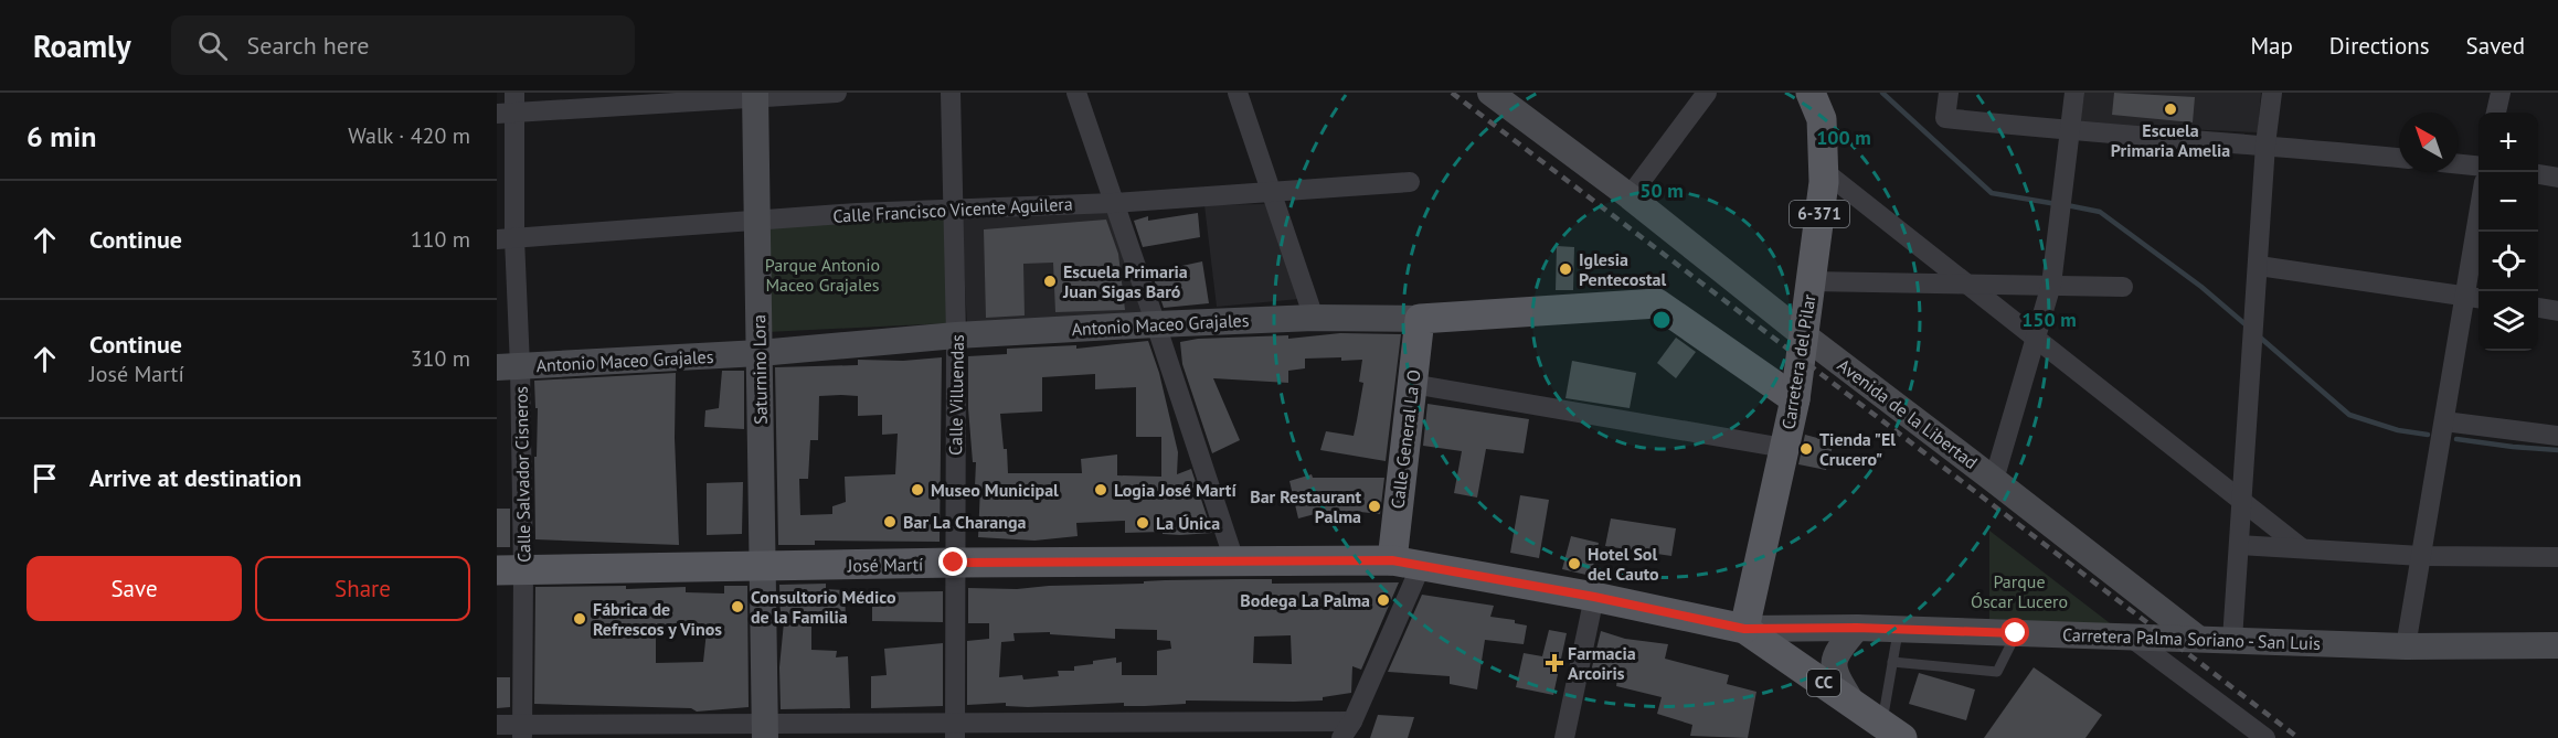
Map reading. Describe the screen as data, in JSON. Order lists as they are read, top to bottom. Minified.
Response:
{"streets":{"main road":["6-371","Antonio Maceo Grajales","Carretera del Pilar","Saturnino Lora","Avenida de la Libertad","Calle General La O","José Martí","Carretera Palma Soriano - San Luis","CC"],"street":["Calle Francisco Vicente Aguilera","Calle Villuendas","Calle Salvador Cisneros"]},"crossings":[["Calle Francisco Vicente Aguilera","Saturnino Lora"],["Calle Francisco Vicente Aguilera","Calle Villuendas"],["Calle Francisco Vicente Aguilera","Calle Salvador Cisneros"],["Antonio Maceo Grajales","Carretera del Pilar"],["Antonio Maceo Grajales","Saturnino Lora"],["Antonio Maceo Grajales","Calle Villuendas"],["Antonio Maceo Grajales","Calle General La O"],["Antonio Maceo Grajales","Calle Salvador Cisneros"],["Carretera del Pilar","Avenida de la Libertad"],["Carretera del Pilar","José Martí"],["Carretera del Pilar","Carretera Palma Soriano - San Luis"],["Carretera del Pilar","CC"],["Saturnino Lora","José Martí"],["Calle Villuendas","José Martí"],["Avenida de la Libertad","Carretera Palma Soriano - San Luis"],["Calle General La O","José Martí"],["Calle Salvador Cisneros","José Martí"],["José Martí","Carretera Palma Soriano - San Luis"],["José Martí","CC"],["Carretera Palma Soriano - San Luis","CC"]],"parks":["Parque Antonio Maceo Grajales","Parque Óscar Lucero"],"places":{"other":["Escuela Primaria Amelia","Iglesia Pentecostal","Escuela Primaria Juan Sigas Baró","Tienda \"El Crucero\"","Museo Municipal","Logia José Martí","Bar Restaurant Palma","Bar La Charanga","La Única","Hotel Sol del Cauto","Bodega La Palma","Consultorio Médico de la Familia","Fábrica de Refrescos y Vinos"],"health":["Farmacia Arcoiris"]},"north":"top left","page":{"header":"Roamly","search":"Search here","nav":["Map","Directions","Saved"],"heading":["6 min","Walk · 420 m"],"map_buttons":["+","−"],"list":[["Continue","110 m"],["Continue","José Martí","310 m"],"Arrive at destination"],"buttons":["Save","Share"]},"rings":["100 m","50 m","150 m"]}
